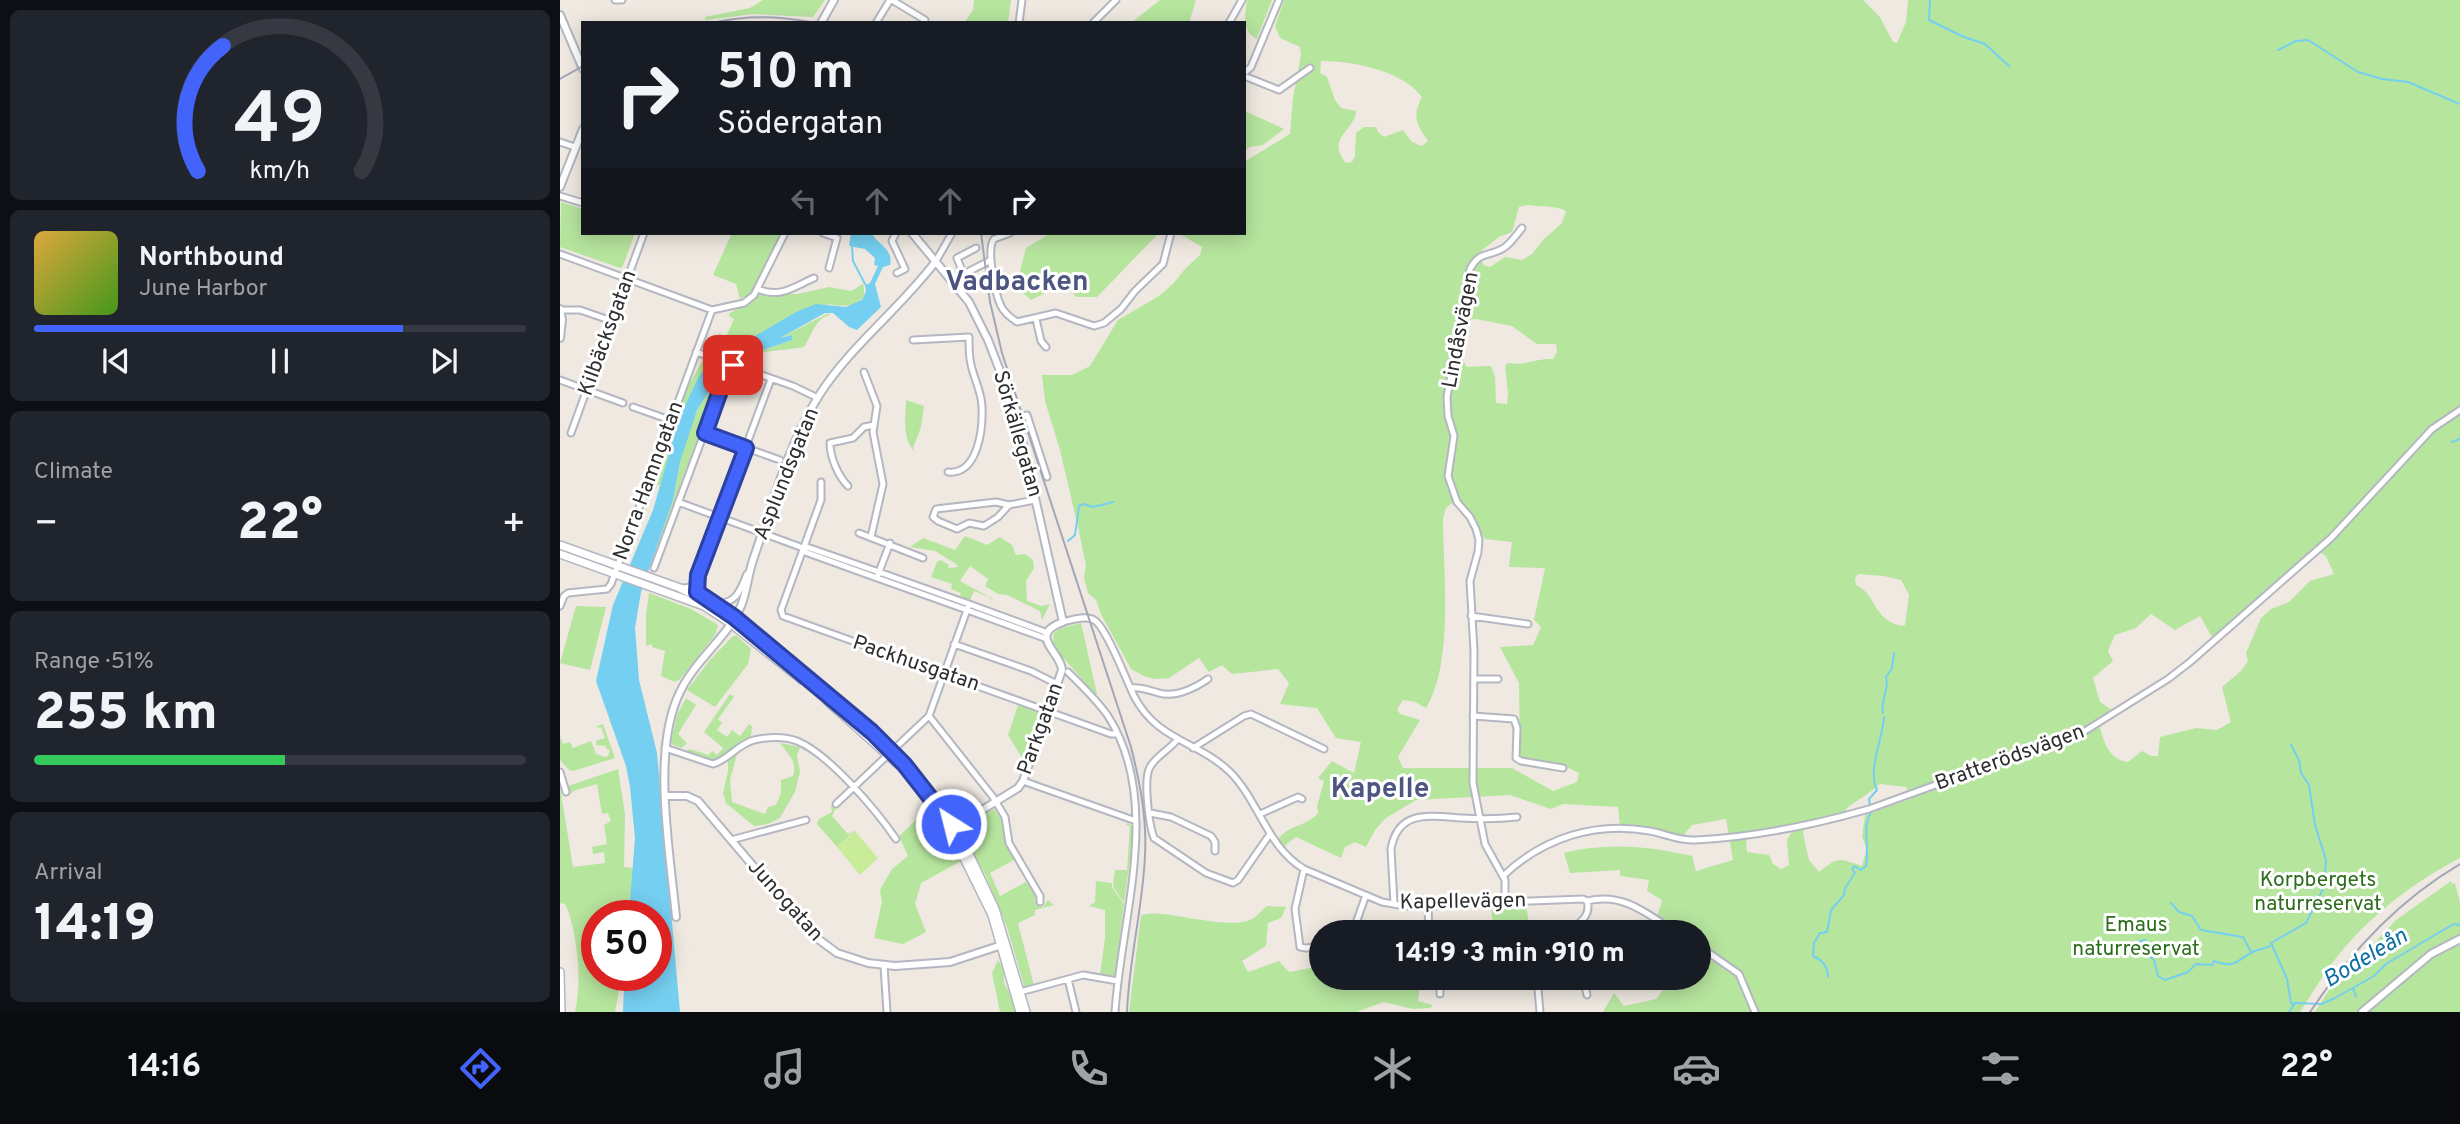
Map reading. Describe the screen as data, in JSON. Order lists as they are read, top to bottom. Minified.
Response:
{"streets":{"street":["Lindåsvägen","Kilbäcksgatan","Sörkällegatan","Asplundsgatan","Norra Hamngatan","Packhusgatan","Parkgatan","Bratterödsvägen","Junogatan","Kapellevägen"]},"crossings":[["Lindåsvägen","Bratterödsvägen"],["Lindåsvägen","Kapellevägen"],["Sörkällegatan","Asplundsgatan"],["Sörkällegatan","Kapellevägen"],["Asplundsgatan","Junogatan"],["Packhusgatan","Parkgatan"]],"districts":["Vadbacken","Kapelle"],"water":["Bodeleån"],"parks":["Korpbergets naturreservat","Emaus naturreservat"],"page":{"turn":["510 m","Södergatan"],"song":["Northbound","June Harbor"],"tile":["Climate",["Range · 51%","255 km"],["Arrival","14:19"]],"heat":["−","22°","+"],"limit":"50","trip":"14:19 · 3 min · 910 m","tabs":["14:16","22°"],"gauge":["49","km/h"]}}
